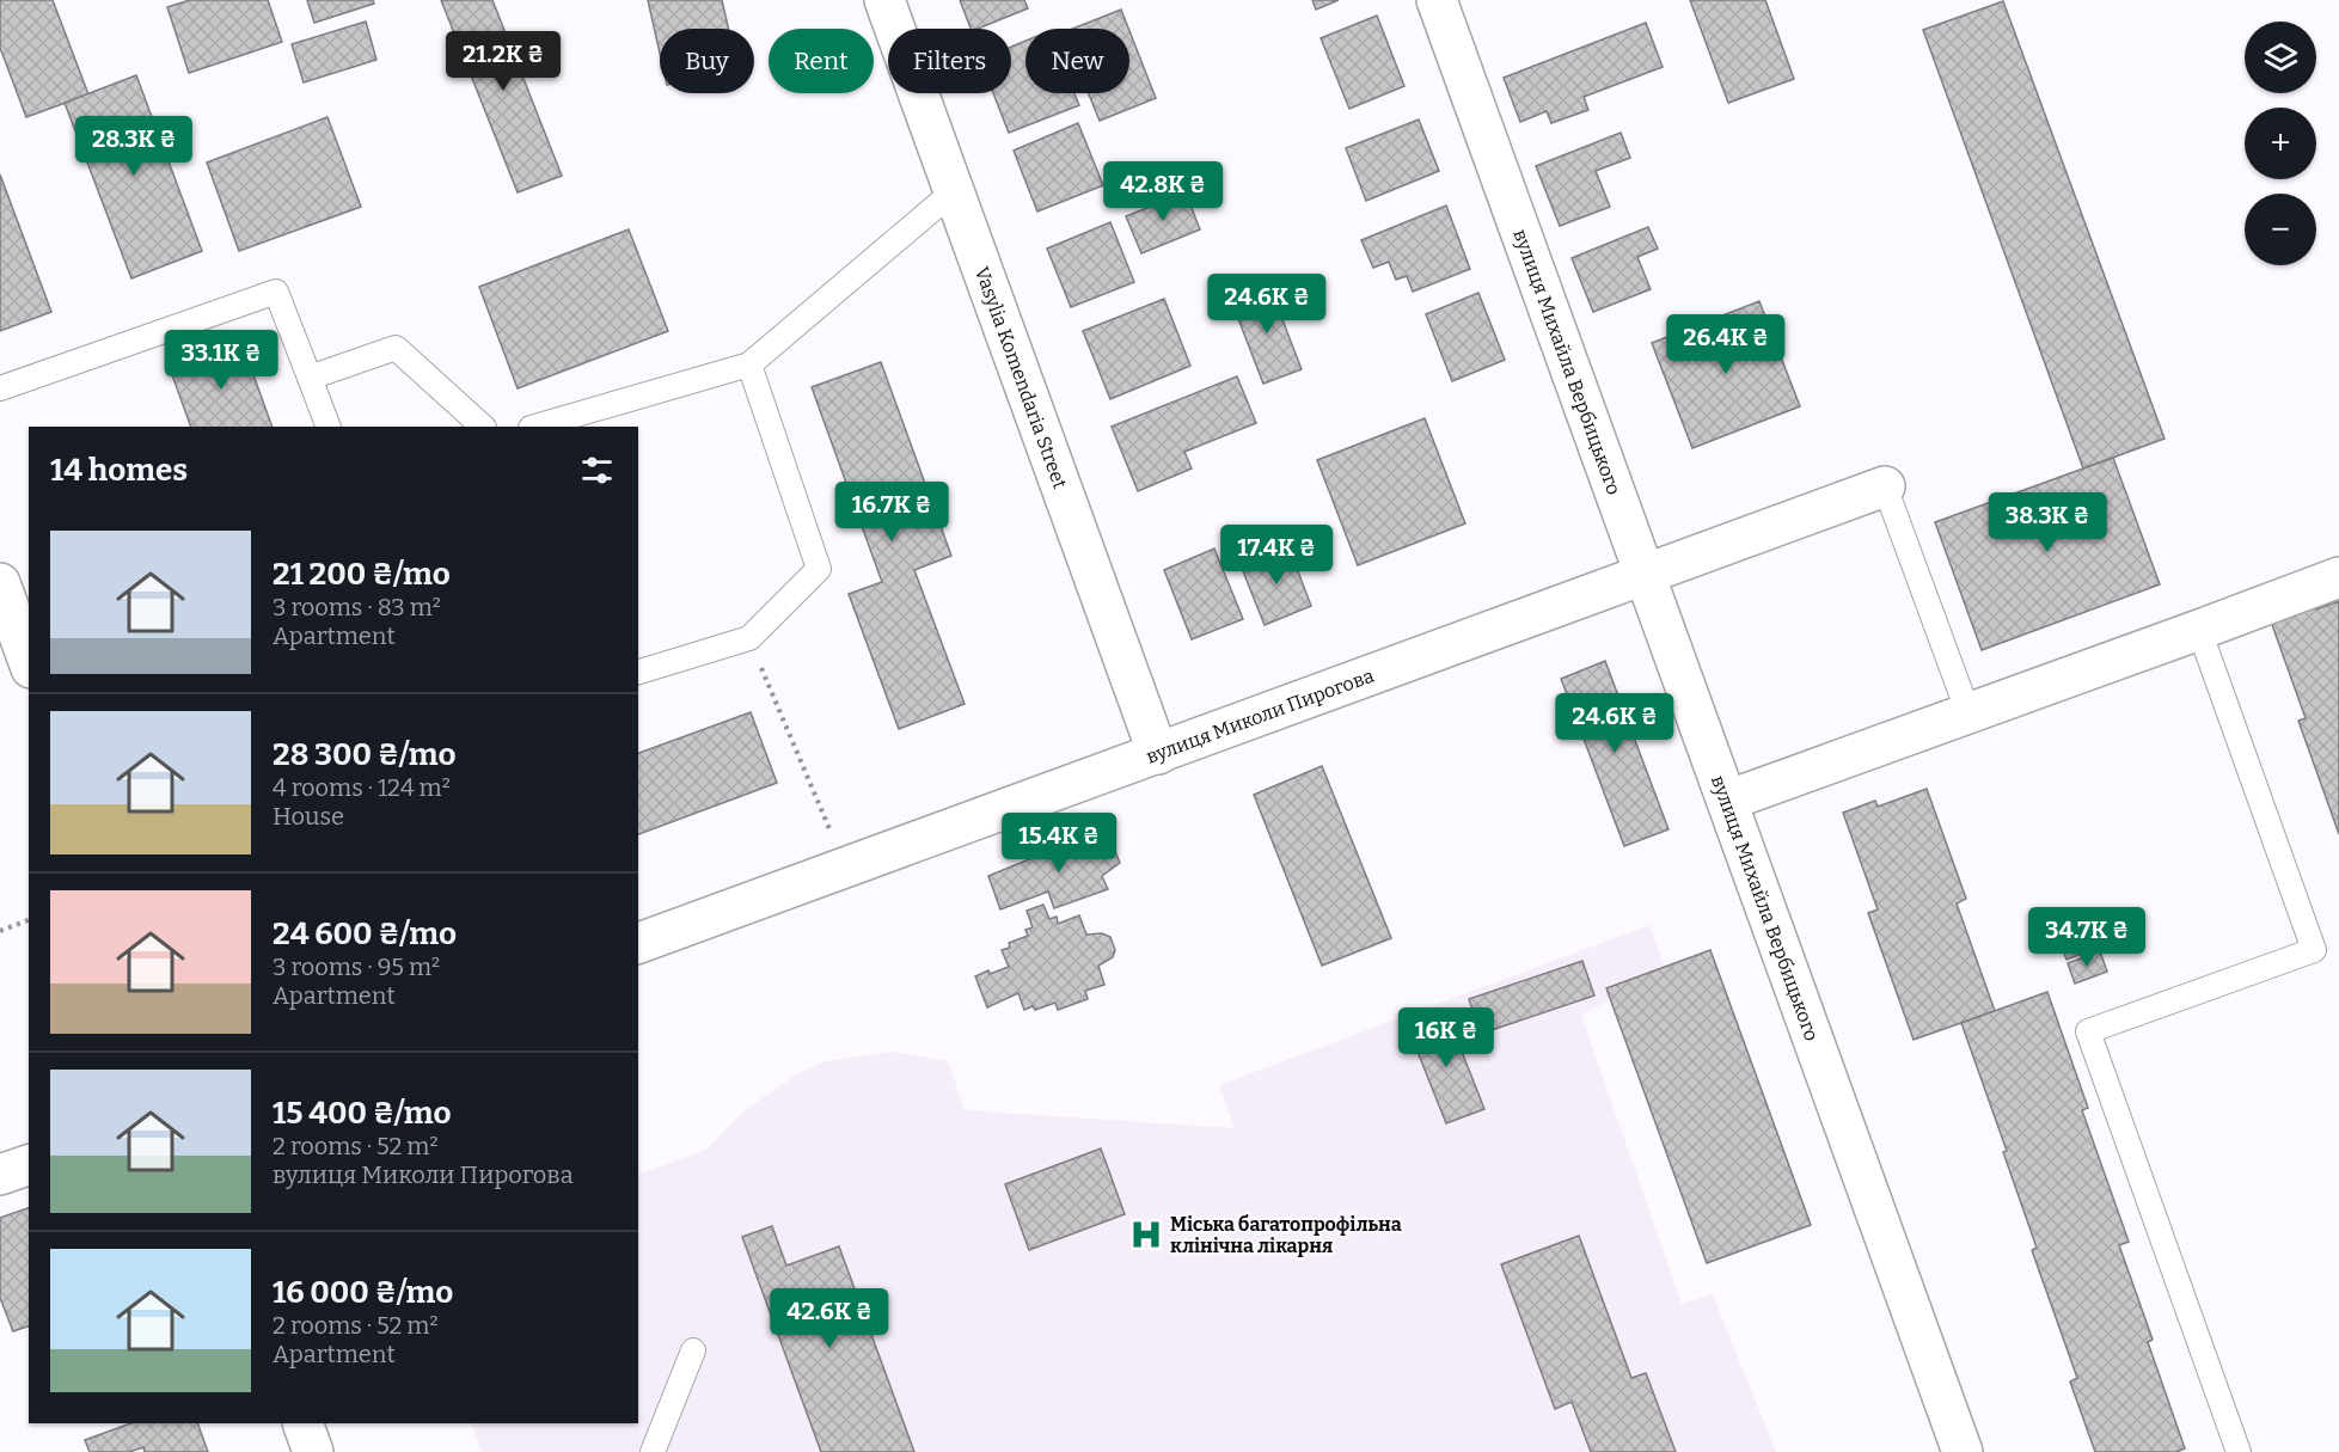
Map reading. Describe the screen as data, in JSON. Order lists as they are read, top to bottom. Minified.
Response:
{"streets":{"street":["вулиця Михайла Вербицького","Vasylia Komendaria Street","вулиця Миколи Пирогова"]},"crossings":[["вулиця Михайла Вербицького","вулиця Миколи Пирогова"],["Vasylia Komendaria Street","вулиця Миколи Пирогова"]],"places":{"hospital":["Міська багатопрофільна клінічна лікарня"]},"page":{"map_buttons":["+","−"],"chip":["Buy","Rent","Filters","New"],"price":["21.2K ₴","28.3K ₴","42.8K ₴","24.6K ₴","26.4K ₴","33.1K ₴","16.7K ₴","38.3K ₴","17.4K ₴","24.6K ₴","15.4K ₴","34.7K ₴","16K ₴","42.6K ₴"],"heading":"14 homes","list":[{"name":"21 200 ₴/mo","note":"3 rooms · 83 m² · Apartment"},{"name":"28 300 ₴/mo","note":"4 rooms · 124 m² · House"},{"name":"24 600 ₴/mo","note":"3 rooms · 95 m² · Apartment"},{"name":"15 400 ₴/mo","note":"2 rooms · 52 m² · вулиця Миколи Пирогова"},{"name":"16 000 ₴/mo","note":"2 rooms · 52 m² · Apartment"}]}}
